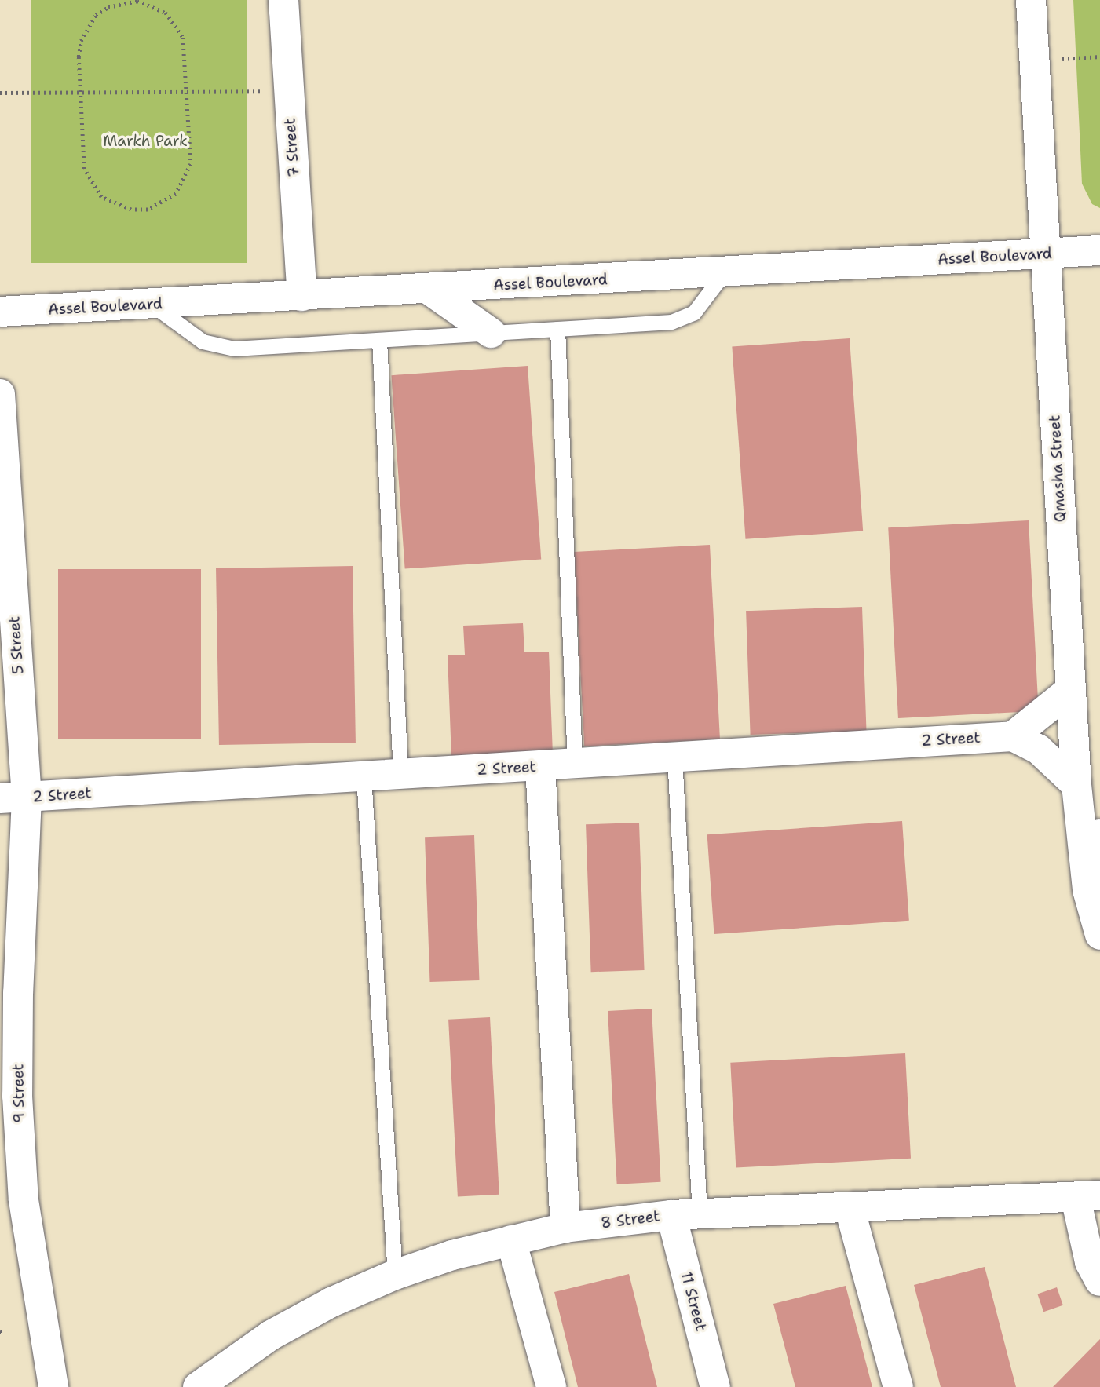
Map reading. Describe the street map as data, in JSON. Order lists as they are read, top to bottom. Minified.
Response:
{"streets":{"street":["7 Street","Assel Boulevard","Qmasha Street","5 Street","2 Street","9 Street","8 Street","11 Street"]},"crossings":[["7 Street","Assel Boulevard"],["Assel Boulevard","Qmasha Street"],["5 Street","2 Street"],["5 Street","9 Street"],["2 Street","9 Street"],["8 Street","11 Street"]],"parks":["Markh Park"]}
